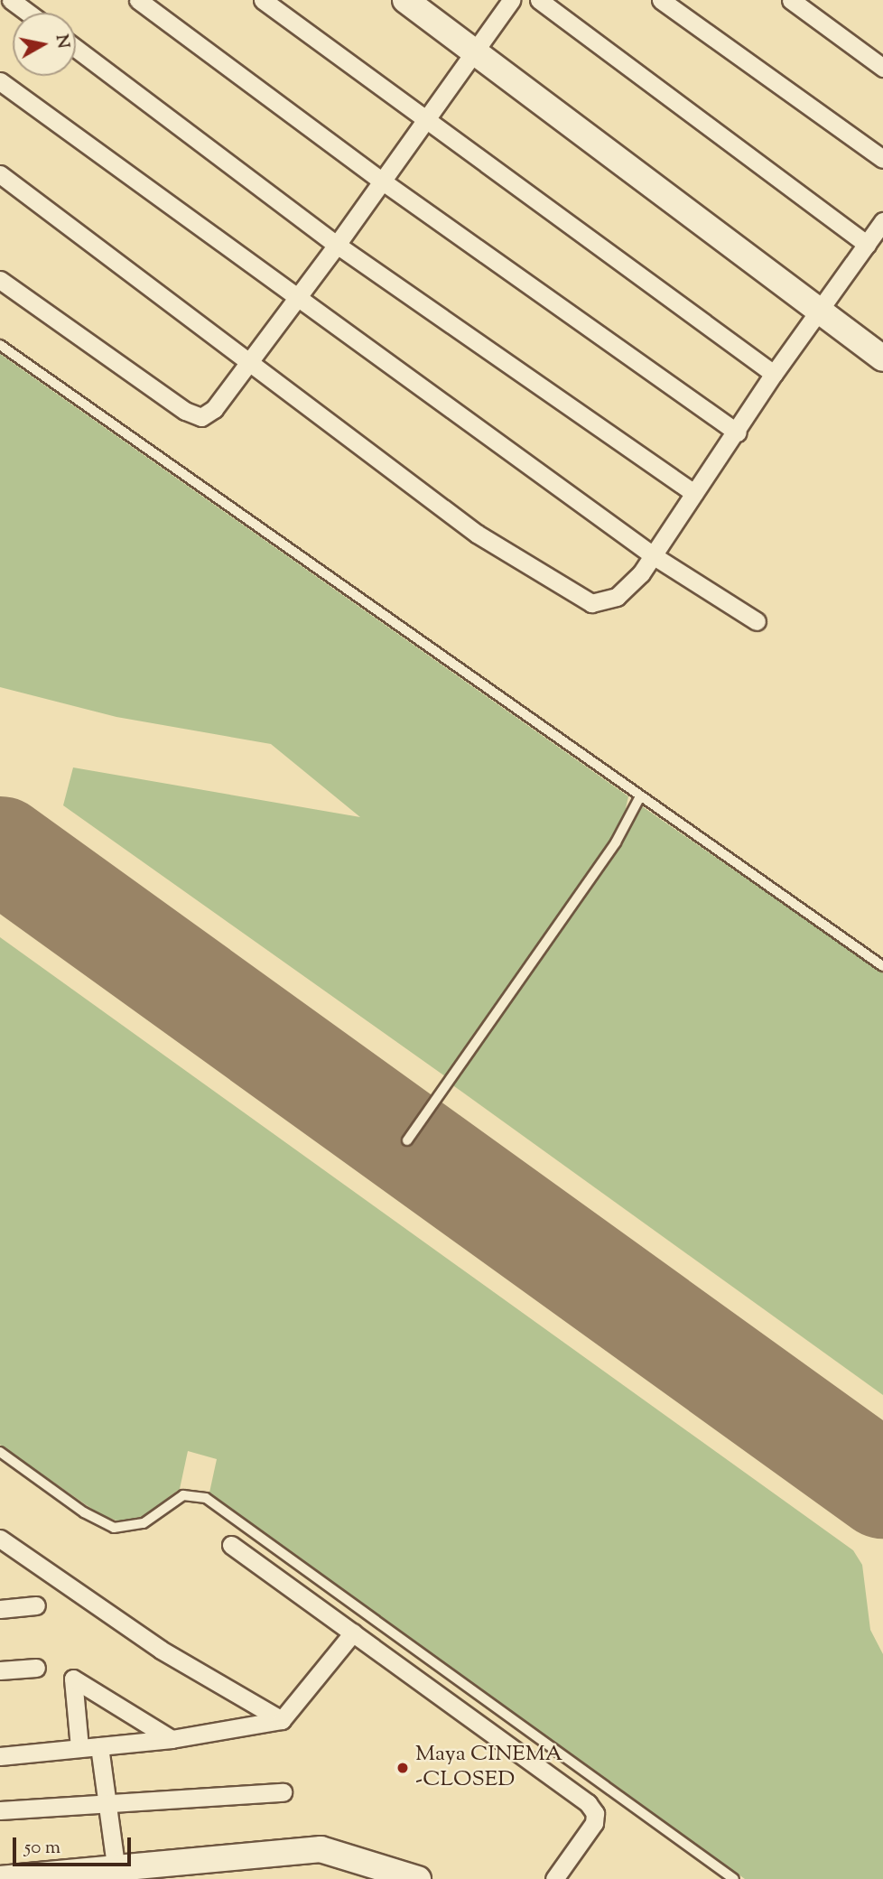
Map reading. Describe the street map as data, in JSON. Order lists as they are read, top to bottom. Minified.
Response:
{"places":["Maya CINEMA -CLOSED"],"scale_bar":"50 m","north":"right"}
